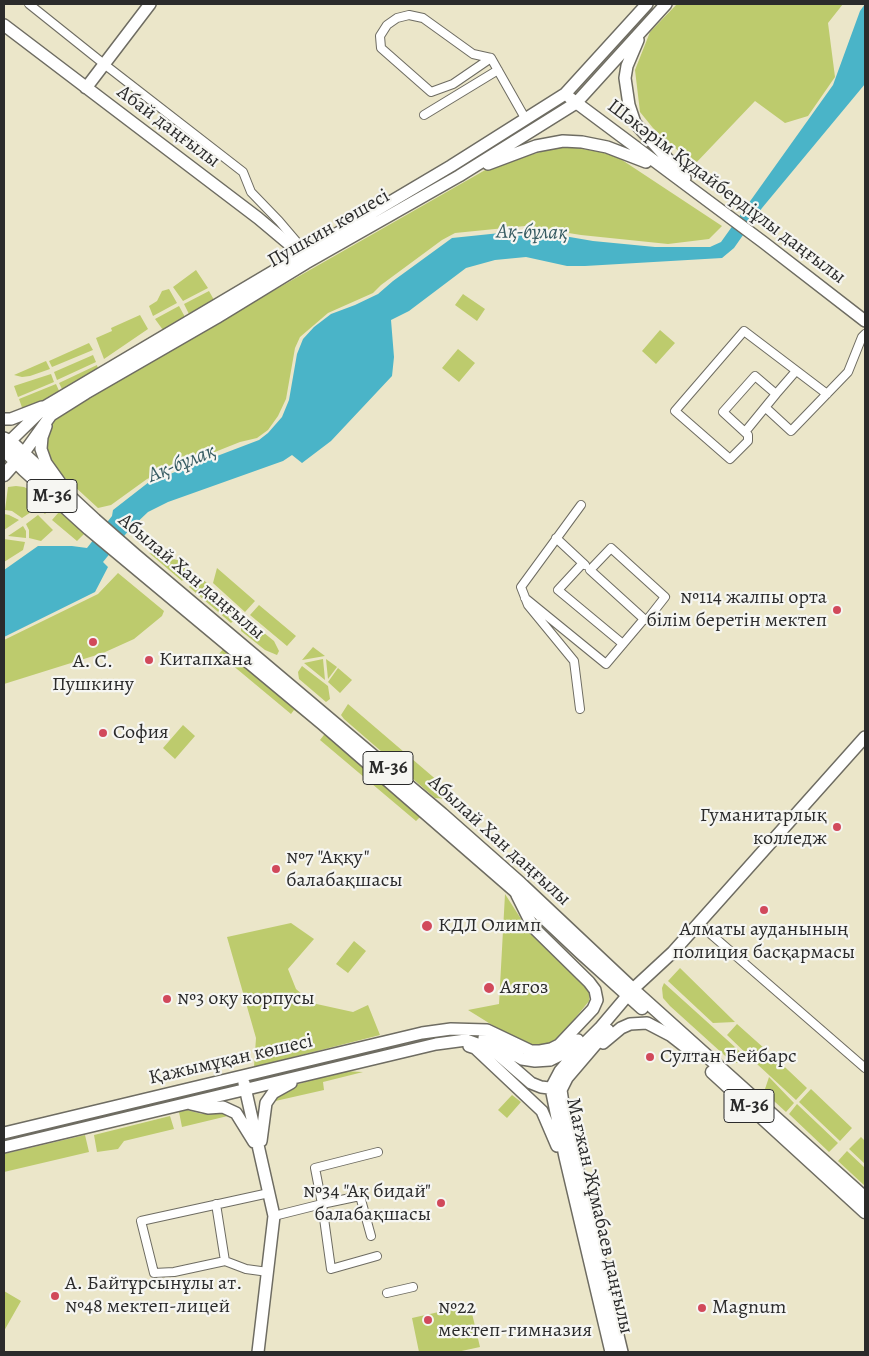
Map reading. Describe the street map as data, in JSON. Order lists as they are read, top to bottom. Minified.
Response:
{"streets":{"main road":["Абай даңғылы","Шәкәрім Құдайбердіұлы даңғылы","Пушкин көшесі","M-36","Абылай Хан даңғылы","Қажымұқан көшесі","Мағжан Жұмабаев даңғылы"]},"crossings":[["Абай даңғылы","Пушкин көшесі"],["Шәкәрім Құдайбердіұлы даңғылы","Пушкин көшесі"],["Пушкин көшесі","Абылай Хан даңғылы"],["Абылай Хан даңғылы","Қажымұқан көшесі"],["Абылай Хан даңғылы","Мағжан Жұмабаев даңғылы"]],"water":["Ақ-бұлақ"],"places":["№114 жалпы орта білім беретін мектеп","А. С. Пушкину","Китапхана","София","Гуманитарлық колледж","№7 \"Аққу\" балабақшасы","Алматы ауданының полиция басқармасы","КДЛ Олимп","Аягоз","№3 оқу корпусы","Султан Бейбарс","№34 \"Ақ бидай\" балабақшасы","А. Байтұрсынұлы ат. №48 мектеп-лицей","Magnum","№22 мектеп-гимназия"]}
